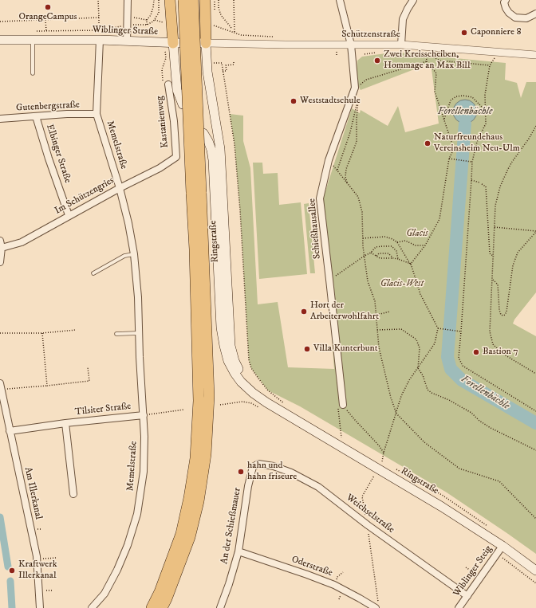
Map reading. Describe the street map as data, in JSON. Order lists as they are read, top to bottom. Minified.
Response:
{"streets":{"main road":["Wiblinger Straße","Ringstraße"],"street":["Schützenstraße","Gutenbergstraße","Kastanienweg","Memelstraße","Elbinger Straße","Im Schützengries","Schießhausallee","Tilsiter Straße","Am Illerkanal","Weichselstraße","An der Schießmauer","Oderstraße","Wiblinger Steig"]},"crossings":[["Wiblinger Straße","Memelstraße"],["Schützenstraße","Schießhausallee"],["Schützenstraße","Ringstraße"],["Gutenbergstraße","Memelstraße"],["Gutenbergstraße","Elbinger Straße"],["Kastanienweg","Im Schützengries"],["Memelstraße","Im Schützengries"],["Memelstraße","Tilsiter Straße"],["Elbinger Straße","Im Schützengries"],["Ringstraße","Wiblinger Steig"],["Tilsiter Straße","Am Illerkanal"],["Weichselstraße","An der Schießmauer"],["Weichselstraße","Wiblinger Steig"],["An der Schießmauer","Oderstraße"]],"water":["Forellenbächle"],"parks":["Glacis","Glacis-West"],"places":["OrangeCampus","Caponniere 8","Zwei Kreisscheiben, Hommage an Max Bill","Weststadtschule","Naturfreundehaus Vereinsheim Neu-Ulm","Hort der Arbeiterwohlfahrt","Villa Kunterbunt","Bastion 7","hahn und hahn friseure","Kraftwerk Illerkanal"]}
